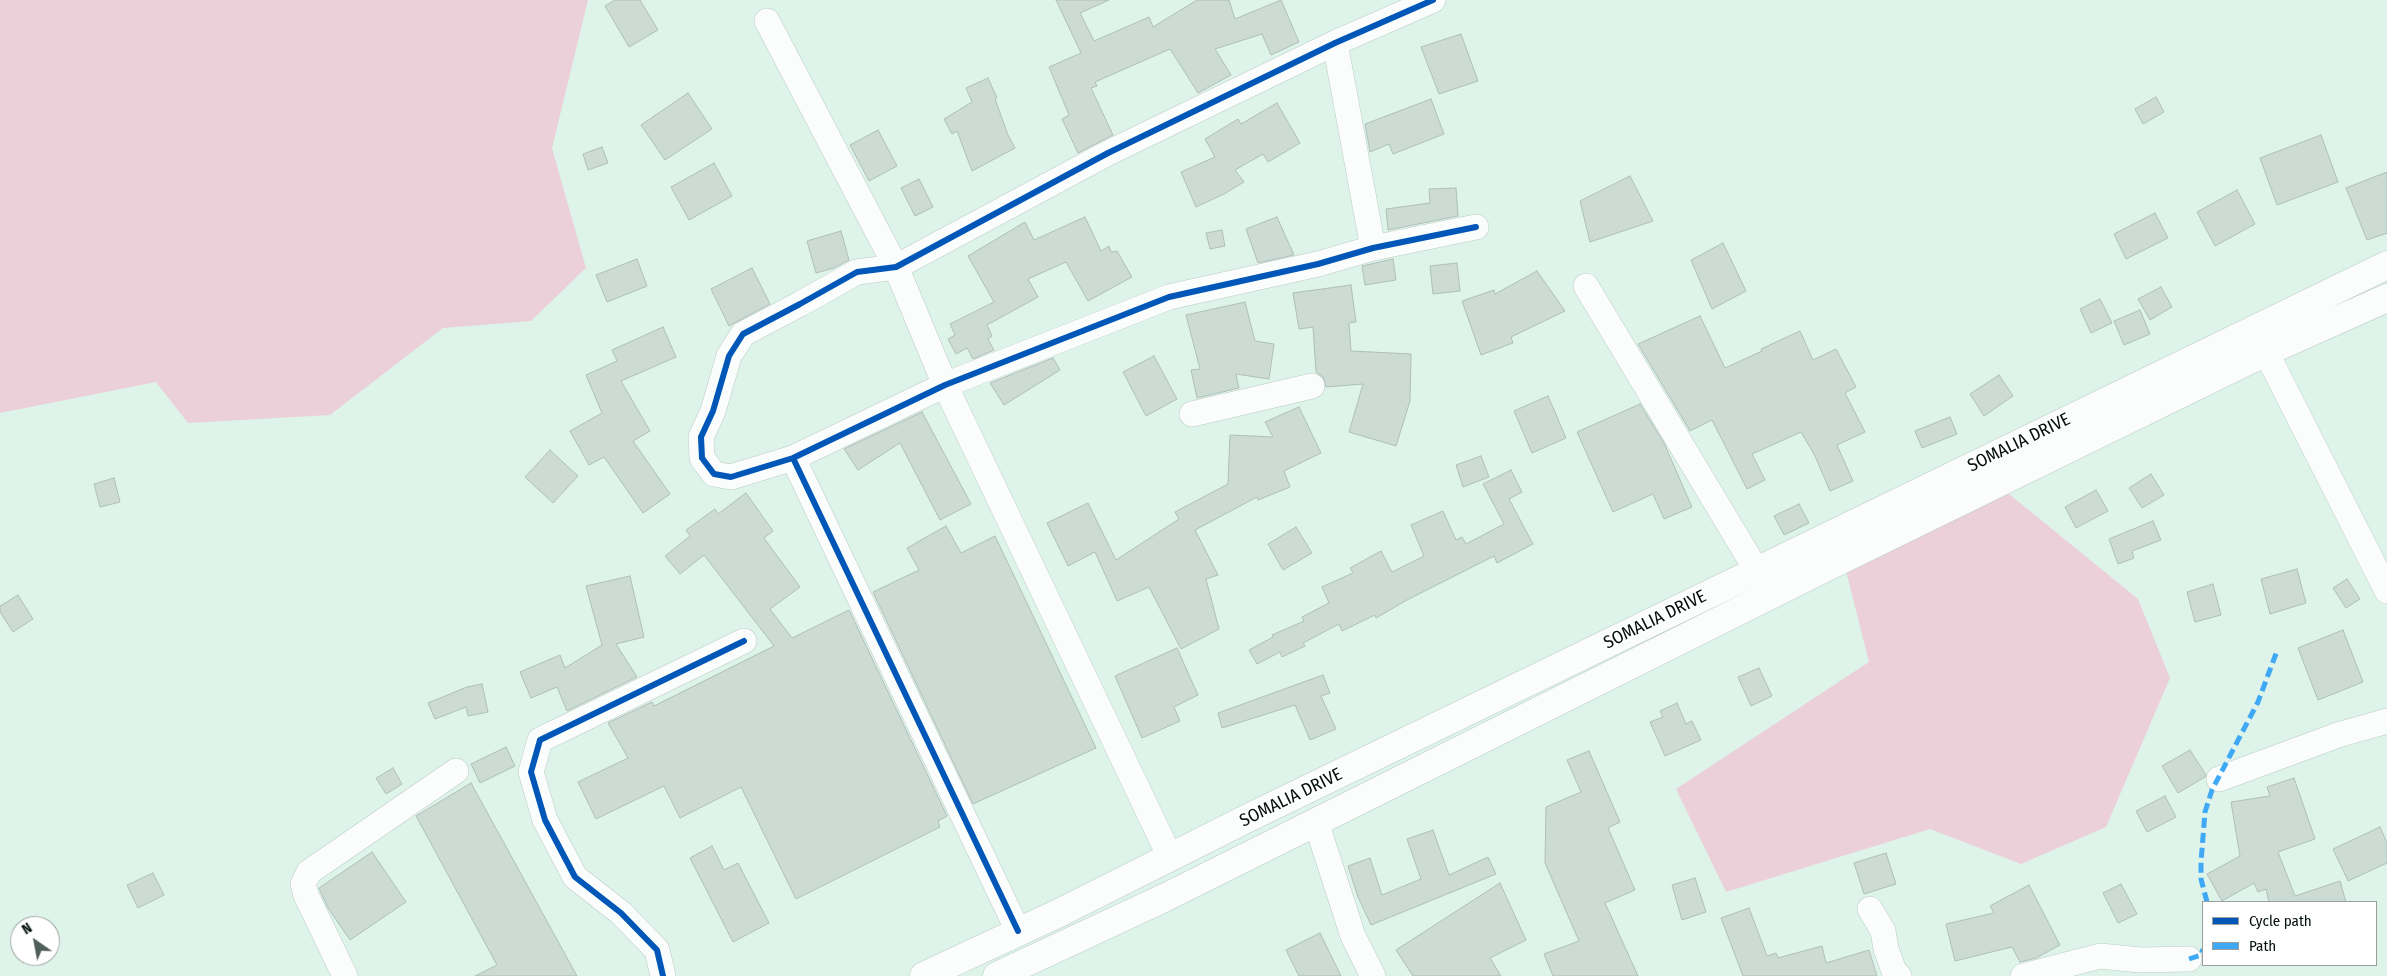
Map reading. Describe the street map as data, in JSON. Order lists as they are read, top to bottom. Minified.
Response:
{"streets":{"main road":["SOMALIA DRIVE"]},"legend":["Cycle path","Path"],"north":"top left"}
